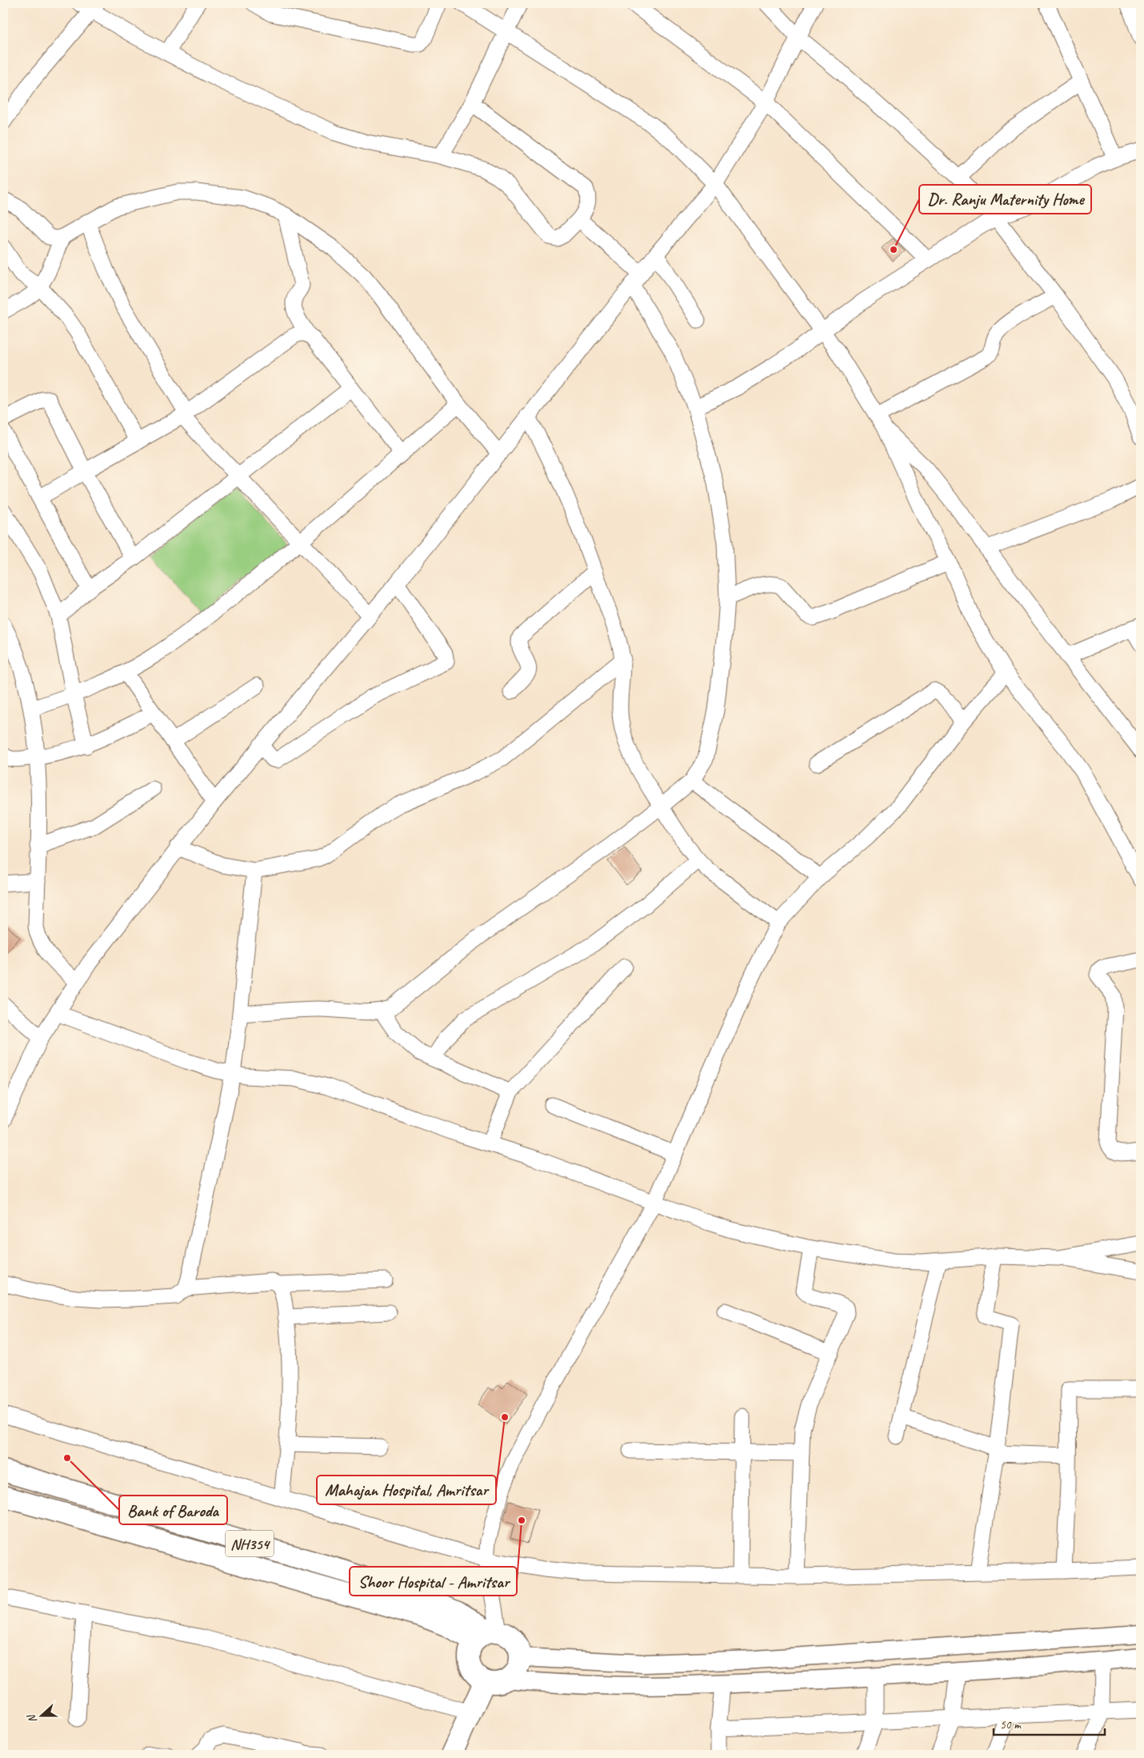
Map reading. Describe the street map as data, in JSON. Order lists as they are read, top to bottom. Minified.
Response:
{"streets":{"highway":["NH354"]},"places":["Dr. Ranju Maternity Home","Mahajan Hospital, Amritsar","Bank of Baroda","Shoor Hospital - Amritsar"],"scale_bar":"50 m","north":"left"}
